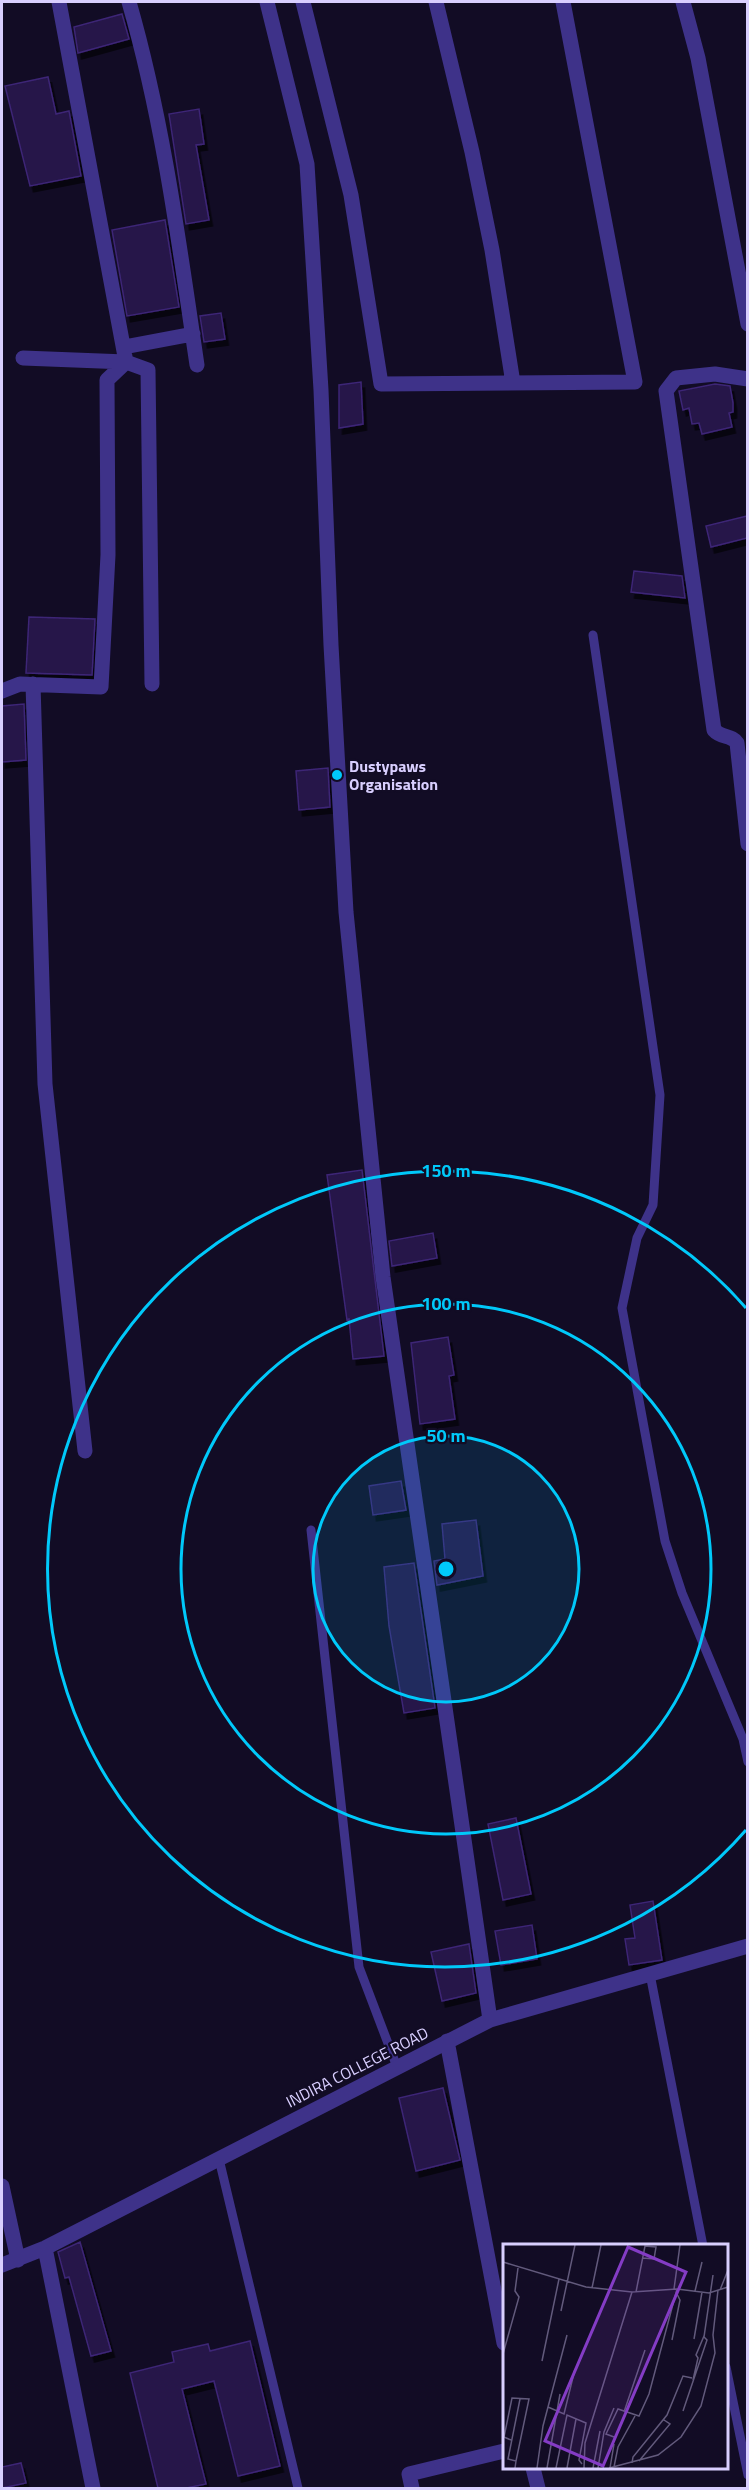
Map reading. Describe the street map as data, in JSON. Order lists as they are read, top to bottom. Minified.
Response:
{"streets":{"street":["INDIRA COLLEGE ROAD"]},"places":["Dustypaws Organisation"],"rings":["150 m","100 m","50 m"]}
